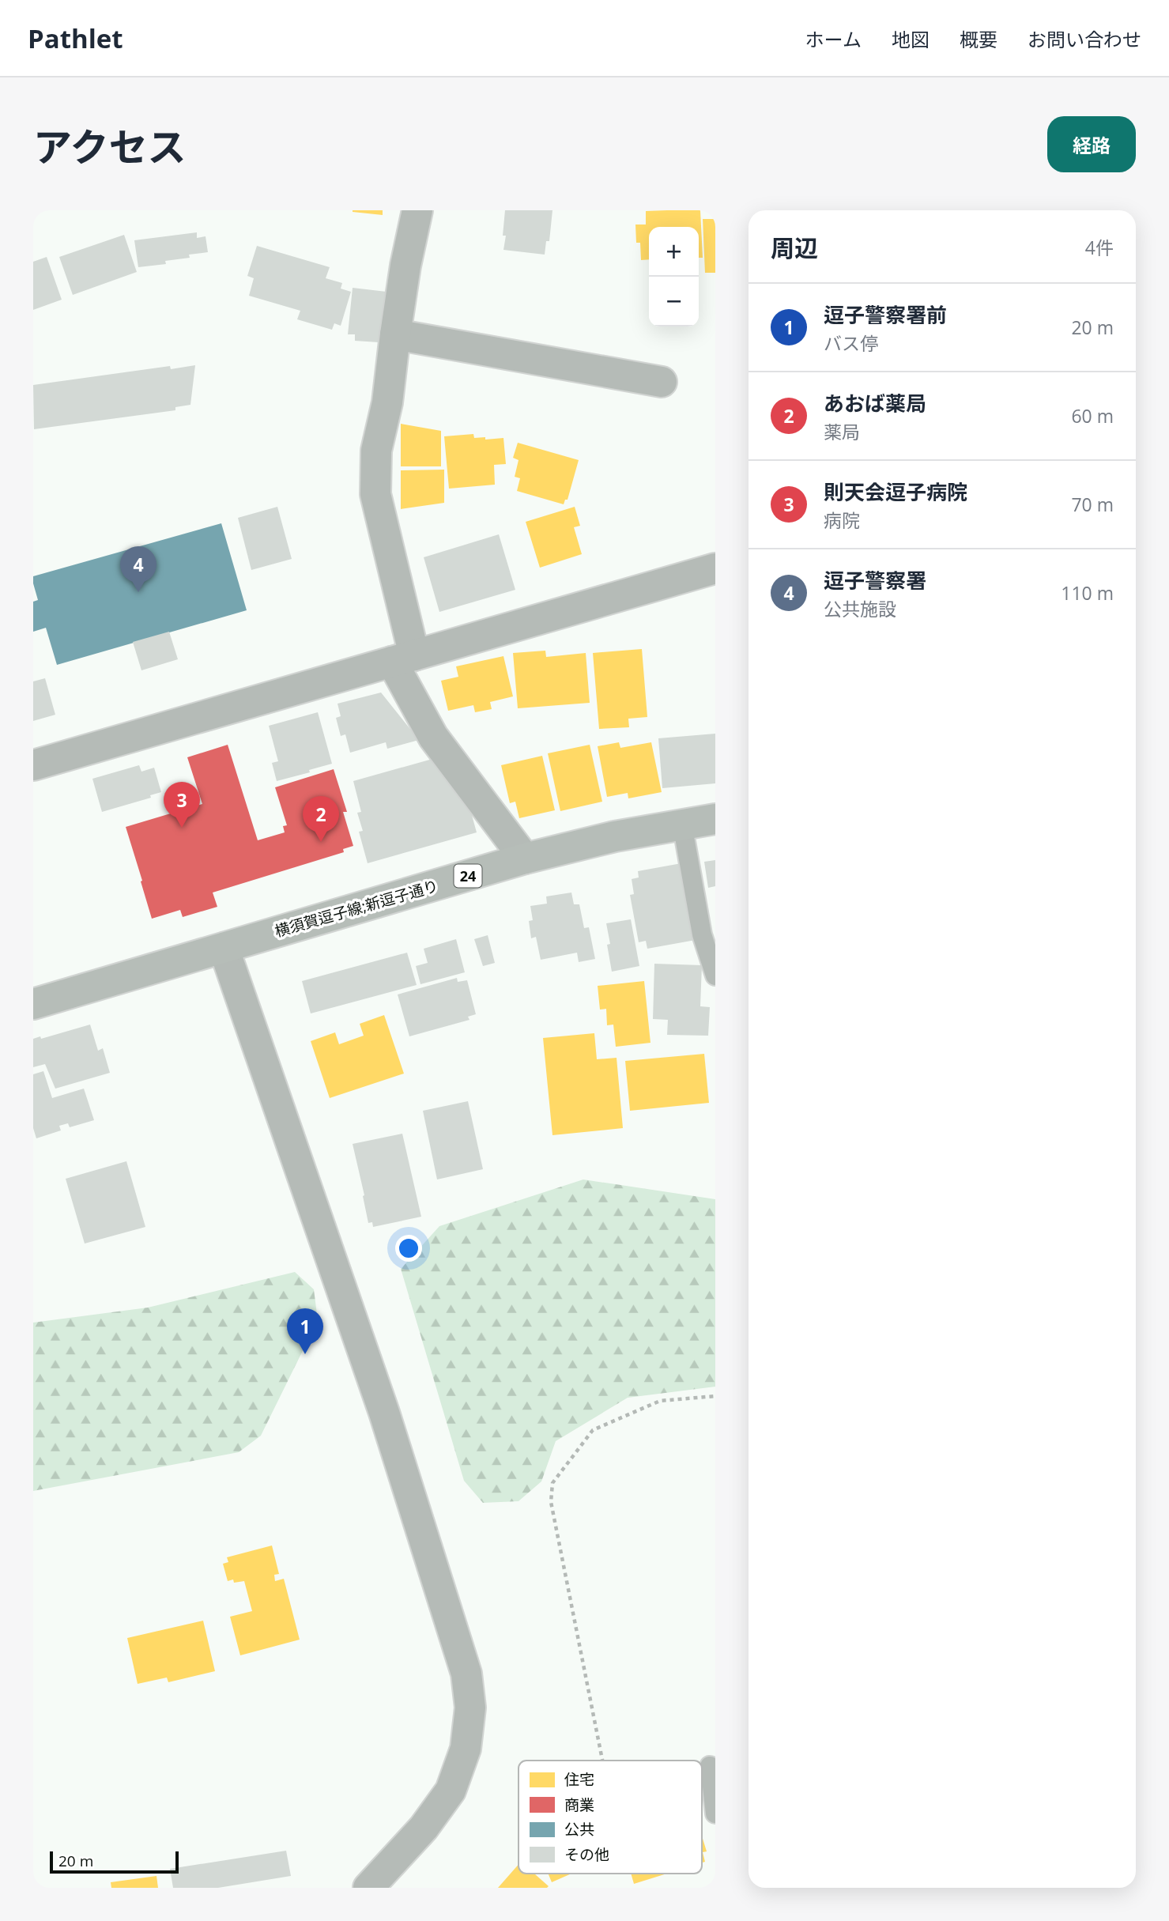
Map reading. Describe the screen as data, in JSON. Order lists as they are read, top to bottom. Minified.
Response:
{"streets":{"main road":["24","横須賀逗子線;新逗子通り"]},"legend":["住宅","商業","公共","その他"],"scale_bar":"20 m","page":{"header":"Pathlet","nav":["ホーム","地図","概要","お問い合わせ"],"title":"アクセス","buttons":"経路","heading":["周辺","4件"],"map_buttons":["+","−"],"list":[{"mark":"1","name":"逗子警察署前","note":"バス停","value":"20 m"},{"mark":"2","name":"あおば薬局","note":"薬局","value":"60 m"},{"mark":"3","name":"則天会逗子病院","note":"病院","value":"70 m"},{"mark":"4","name":"逗子警察署","note":"公共施設","value":"110 m"}],"pins":["4","3","2","1"],"scale":"20 m"}}
